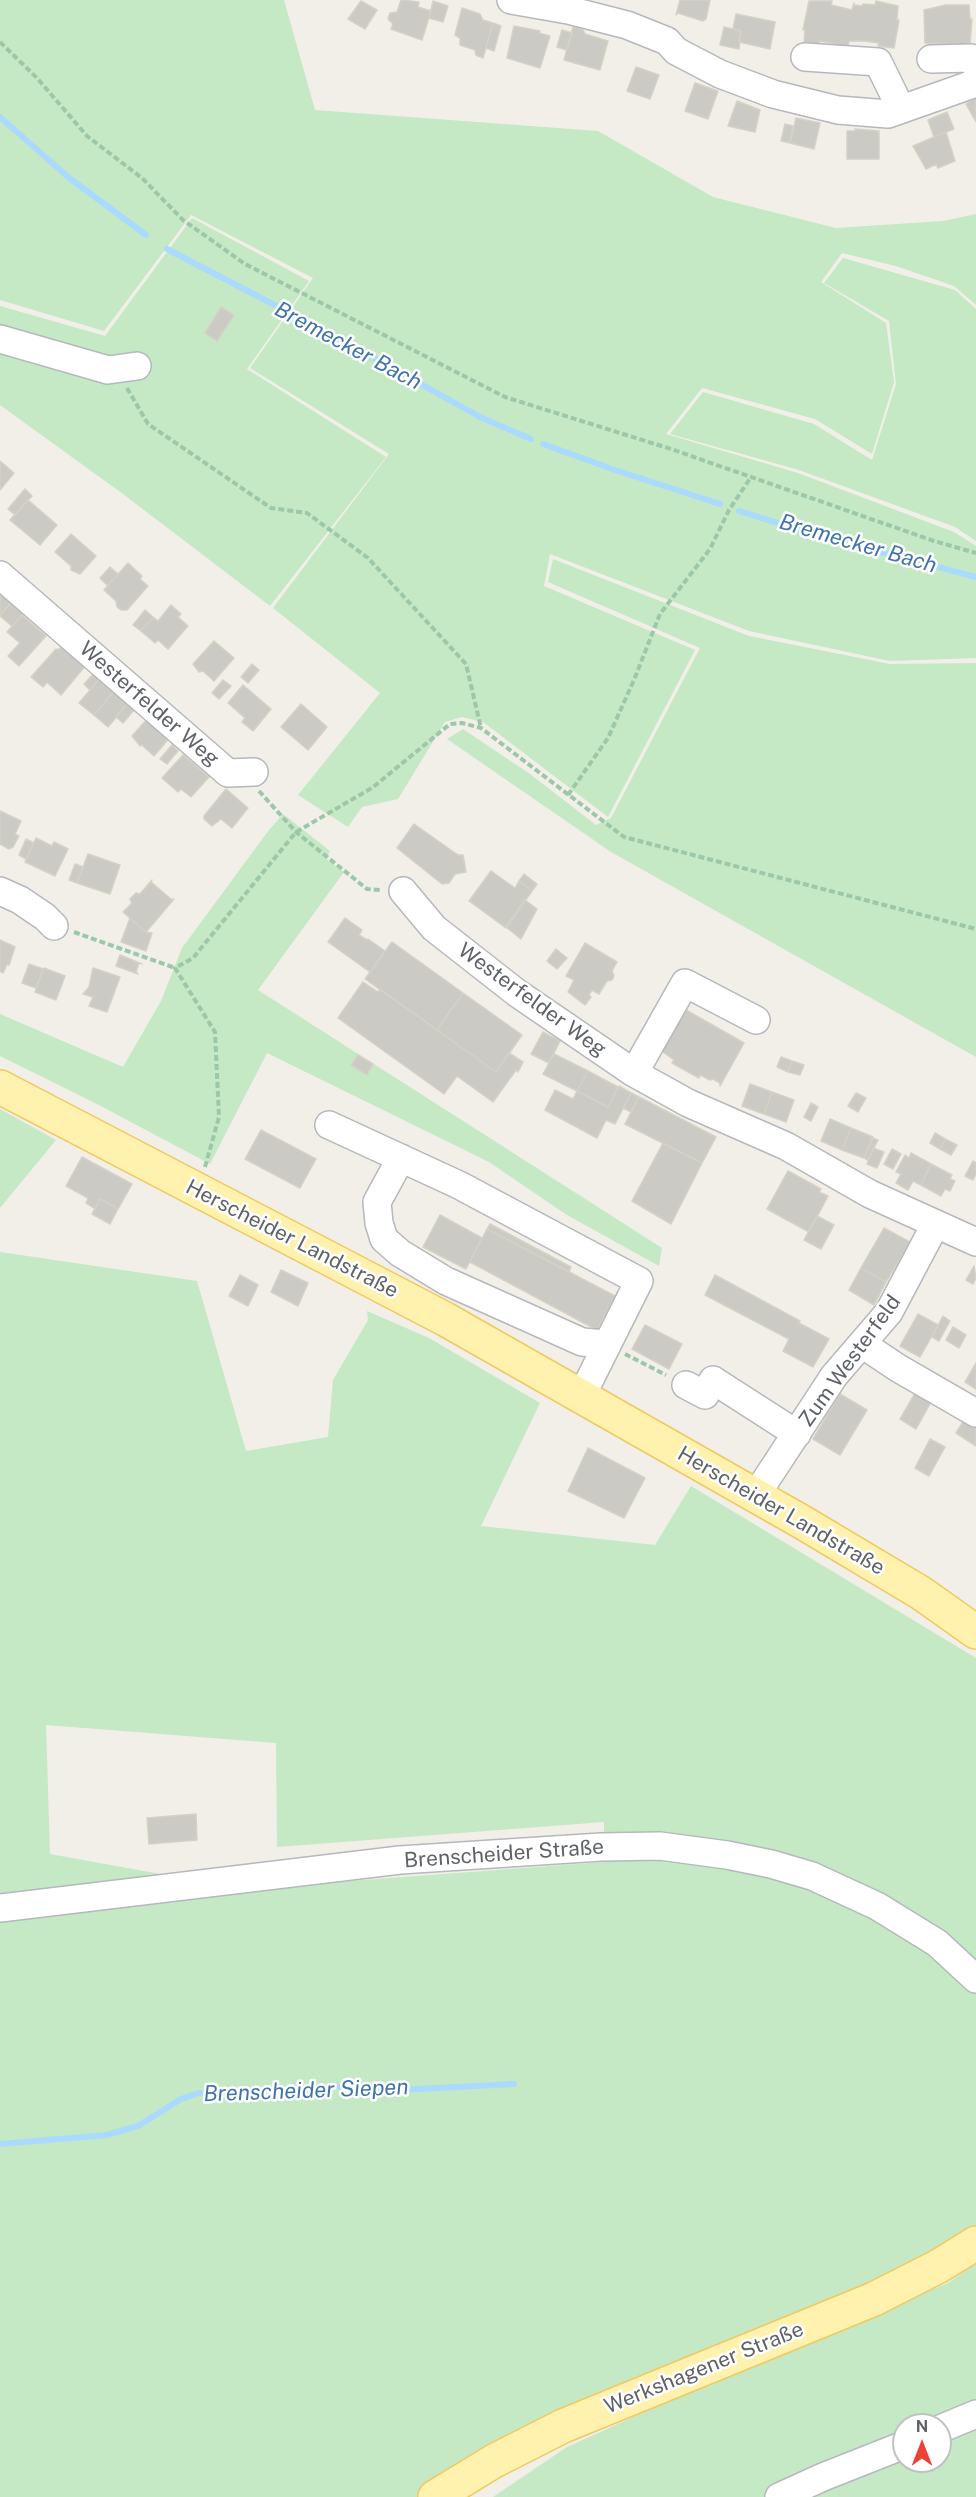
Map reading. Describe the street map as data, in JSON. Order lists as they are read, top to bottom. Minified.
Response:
{"streets":{"main road":["Herscheider Landstraße","Werkshagener Straße"],"street":["Westerfelder Weg","Zum Westerfeld","Brenscheider Straße"]},"crossings":[["Westerfelder Weg","Zum Westerfeld"],["Herscheider Landstraße","Zum Westerfeld"]],"water":["Bremecker Bach","Brenscheider Siepen"],"north":"top"}
